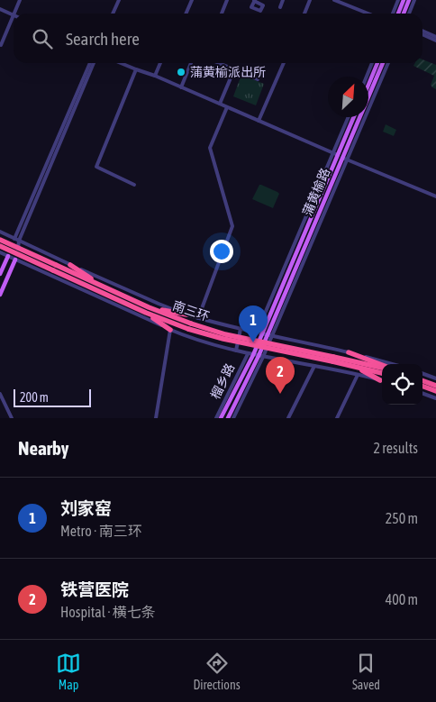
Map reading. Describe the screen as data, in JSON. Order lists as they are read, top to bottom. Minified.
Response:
{"streets":{"highway":["南三环"],"main road":["蒲黄榆路","榴乡路"]},"crossings":[["蒲黄榆路","榴乡路"]],"places":["蒲黄榆派出所"],"scale_bar":"200 m","north":"top right","page":{"search":"Search here","pins":["1","2"],"scale":"200 m","heading":["Nearby","2 results"],"list":[{"mark":"1","name":"刘家窑","note":"Metro · 南三环","value":"250 m"},{"mark":"2","name":"铁营医院","note":"Hospital · 横七条","value":"400 m"}],"nav":["Map","Directions","Saved"]}}
